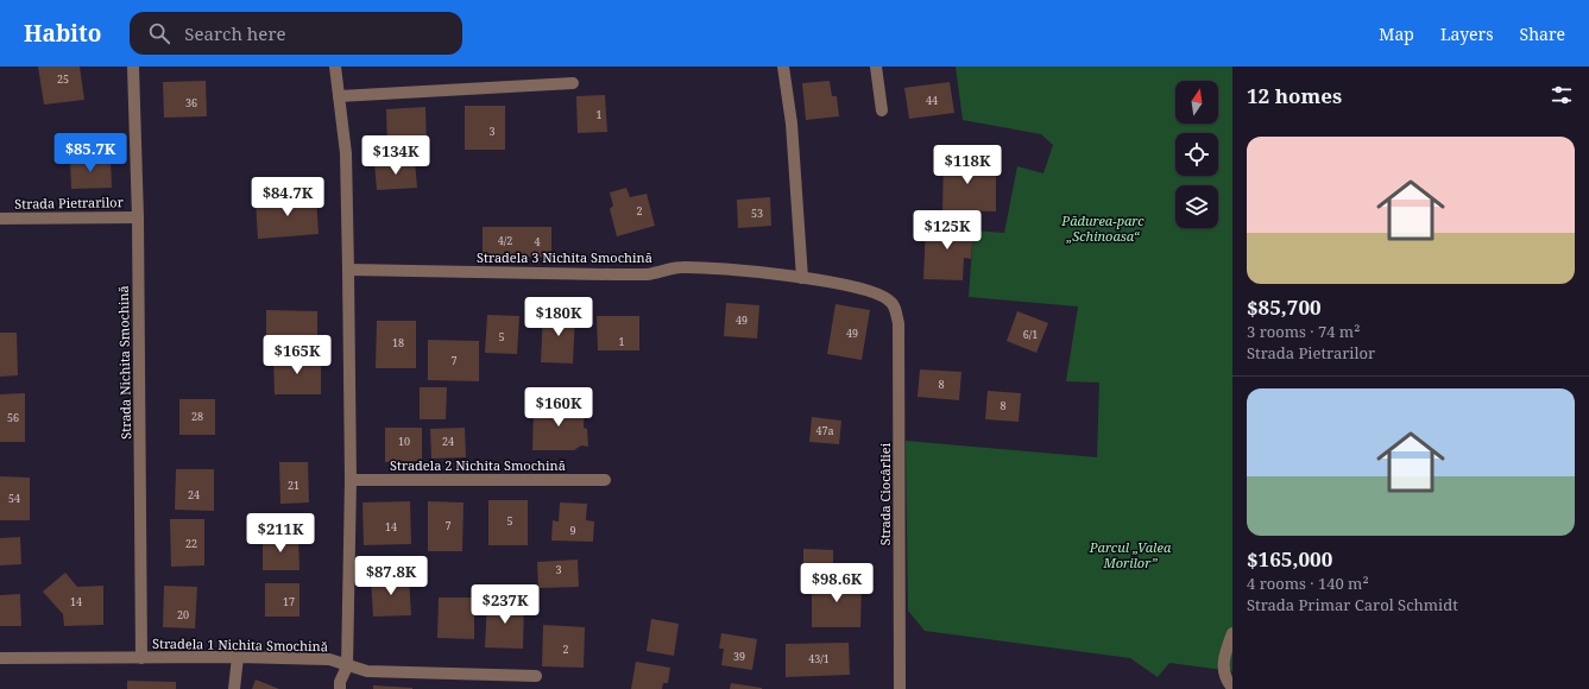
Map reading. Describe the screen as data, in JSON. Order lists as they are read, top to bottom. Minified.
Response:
{"streets":{"street":["Strada Pietrarilor","Stradela 3 Nichita Smochină","Strada Nichita Smochină","Stradela 2 Nichita Smochină","Strada Ciocârliei","Stradela 1 Nichita Smochină"]},"crossings":[["Strada Pietrarilor","Strada Nichita Smochină"],["Stradela 3 Nichita Smochină","Strada Ciocârliei"],["Strada Nichita Smochină","Stradela 1 Nichita Smochină"]],"parks":["Pădurea-parc „Schinoasa“","Parcul „Valea Morilor”"],"house_numbers":["25","44","36","1","3","2","53","4/2","4","49","49","6/1","5","1","18","7","8","8","28","56","47a","10","24","21","24","54","5","7","14","9","22","3","14","17","20","2","39","43/1"],"north":"top","page":{"header":"Habito","search":"Search here","nav":["Map","Layers","Share"],"heading":"12 homes","list":[{"name":"$85,700","note":"3 rooms · 74 m² · Strada Pietrarilor"},{"name":"$165,000","note":"4 rooms · 140 m² · Strada Primar Carol Schmidt"}],"price":["$85.7K","$134K","$118K","$84.7K","$125K","$180K","$165K","$160K","$211K","$87.8K","$98.6K","$237K"]}}
